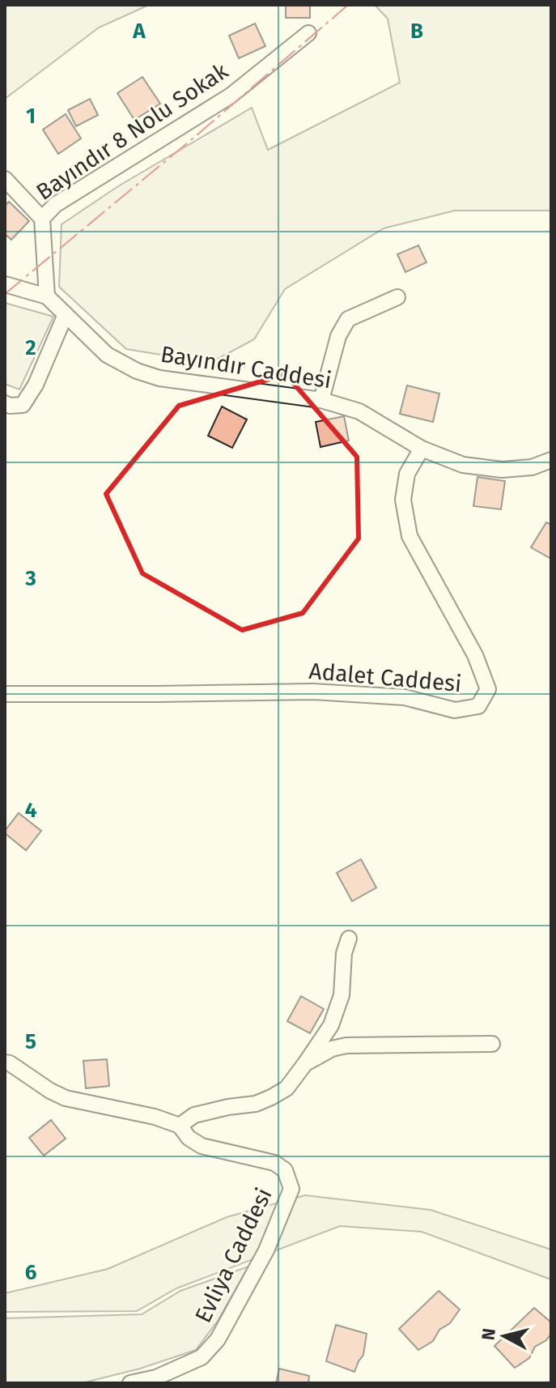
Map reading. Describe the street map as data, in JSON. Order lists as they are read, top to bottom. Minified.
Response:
{"streets":{"street":["Bayındır 8 Nolu Sokak","Bayındır Caddesi","Adalet Caddesi","Evliya Caddesi"]},"crossings":[["Bayındır 8 Nolu Sokak","Bayındır Caddesi"],["Bayındır Caddesi","Adalet Caddesi"]],"north":"left","grid":{"columns":["A","B"],"rows":["1","2","3","4","5","6"]}}
